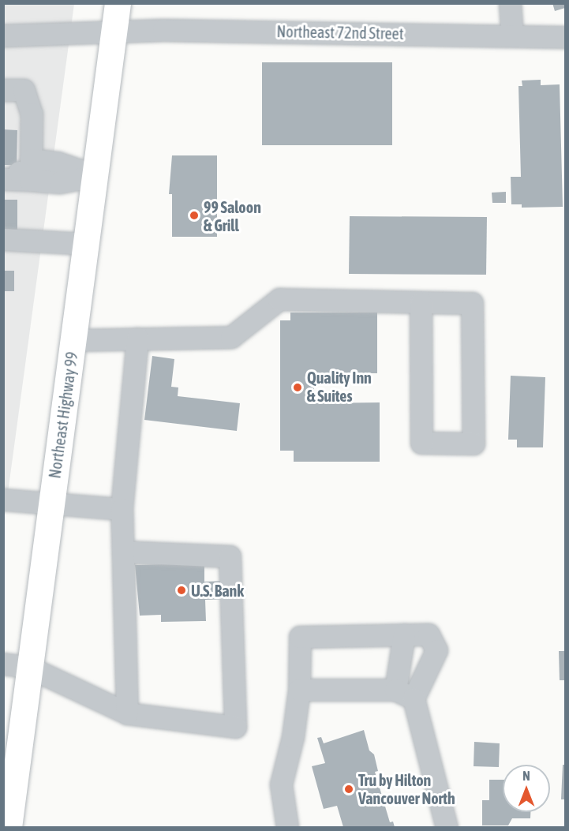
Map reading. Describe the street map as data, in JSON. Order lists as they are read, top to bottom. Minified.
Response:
{"streets":{"main road":["Northeast Highway 99"],"street":["Northeast 72nd Street"]},"crossings":[["Northeast 72nd Street","Northeast Highway 99"]],"places":["99 Saloon & Grill","Quality Inn & Suites","U.S. Bank","Tru by Hilton Vancouver North"],"north":"top"}
